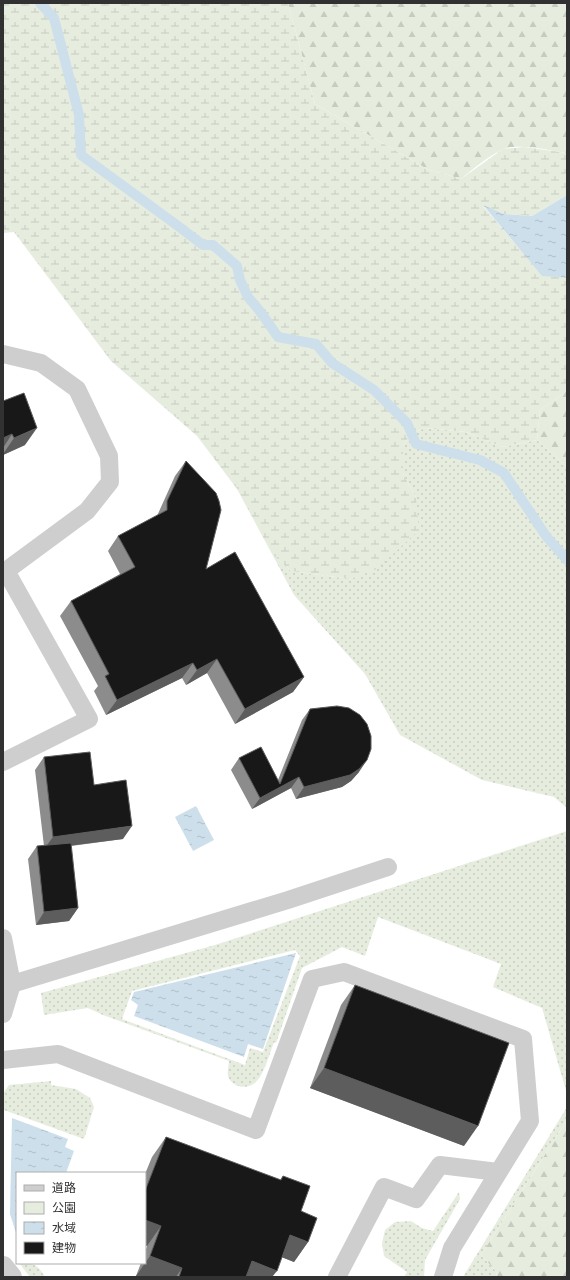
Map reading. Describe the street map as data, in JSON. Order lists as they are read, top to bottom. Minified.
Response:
{"legend":["道路","公園","水域","建物"]}
